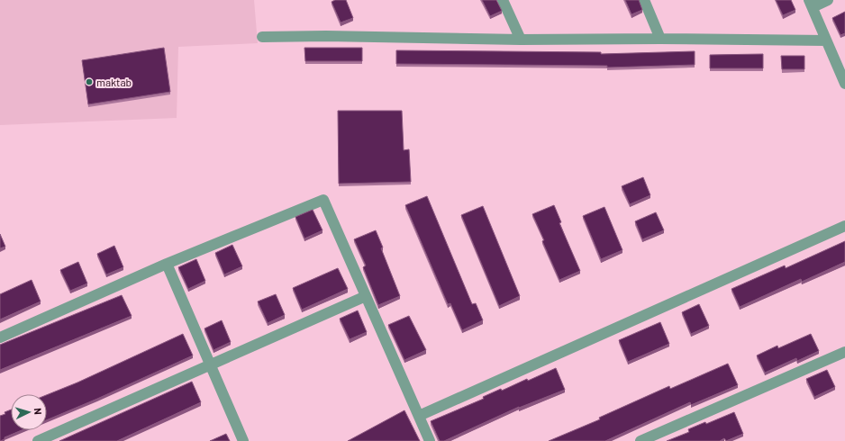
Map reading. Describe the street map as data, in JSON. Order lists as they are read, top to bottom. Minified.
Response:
{"places":["maktab"],"north":"right"}
